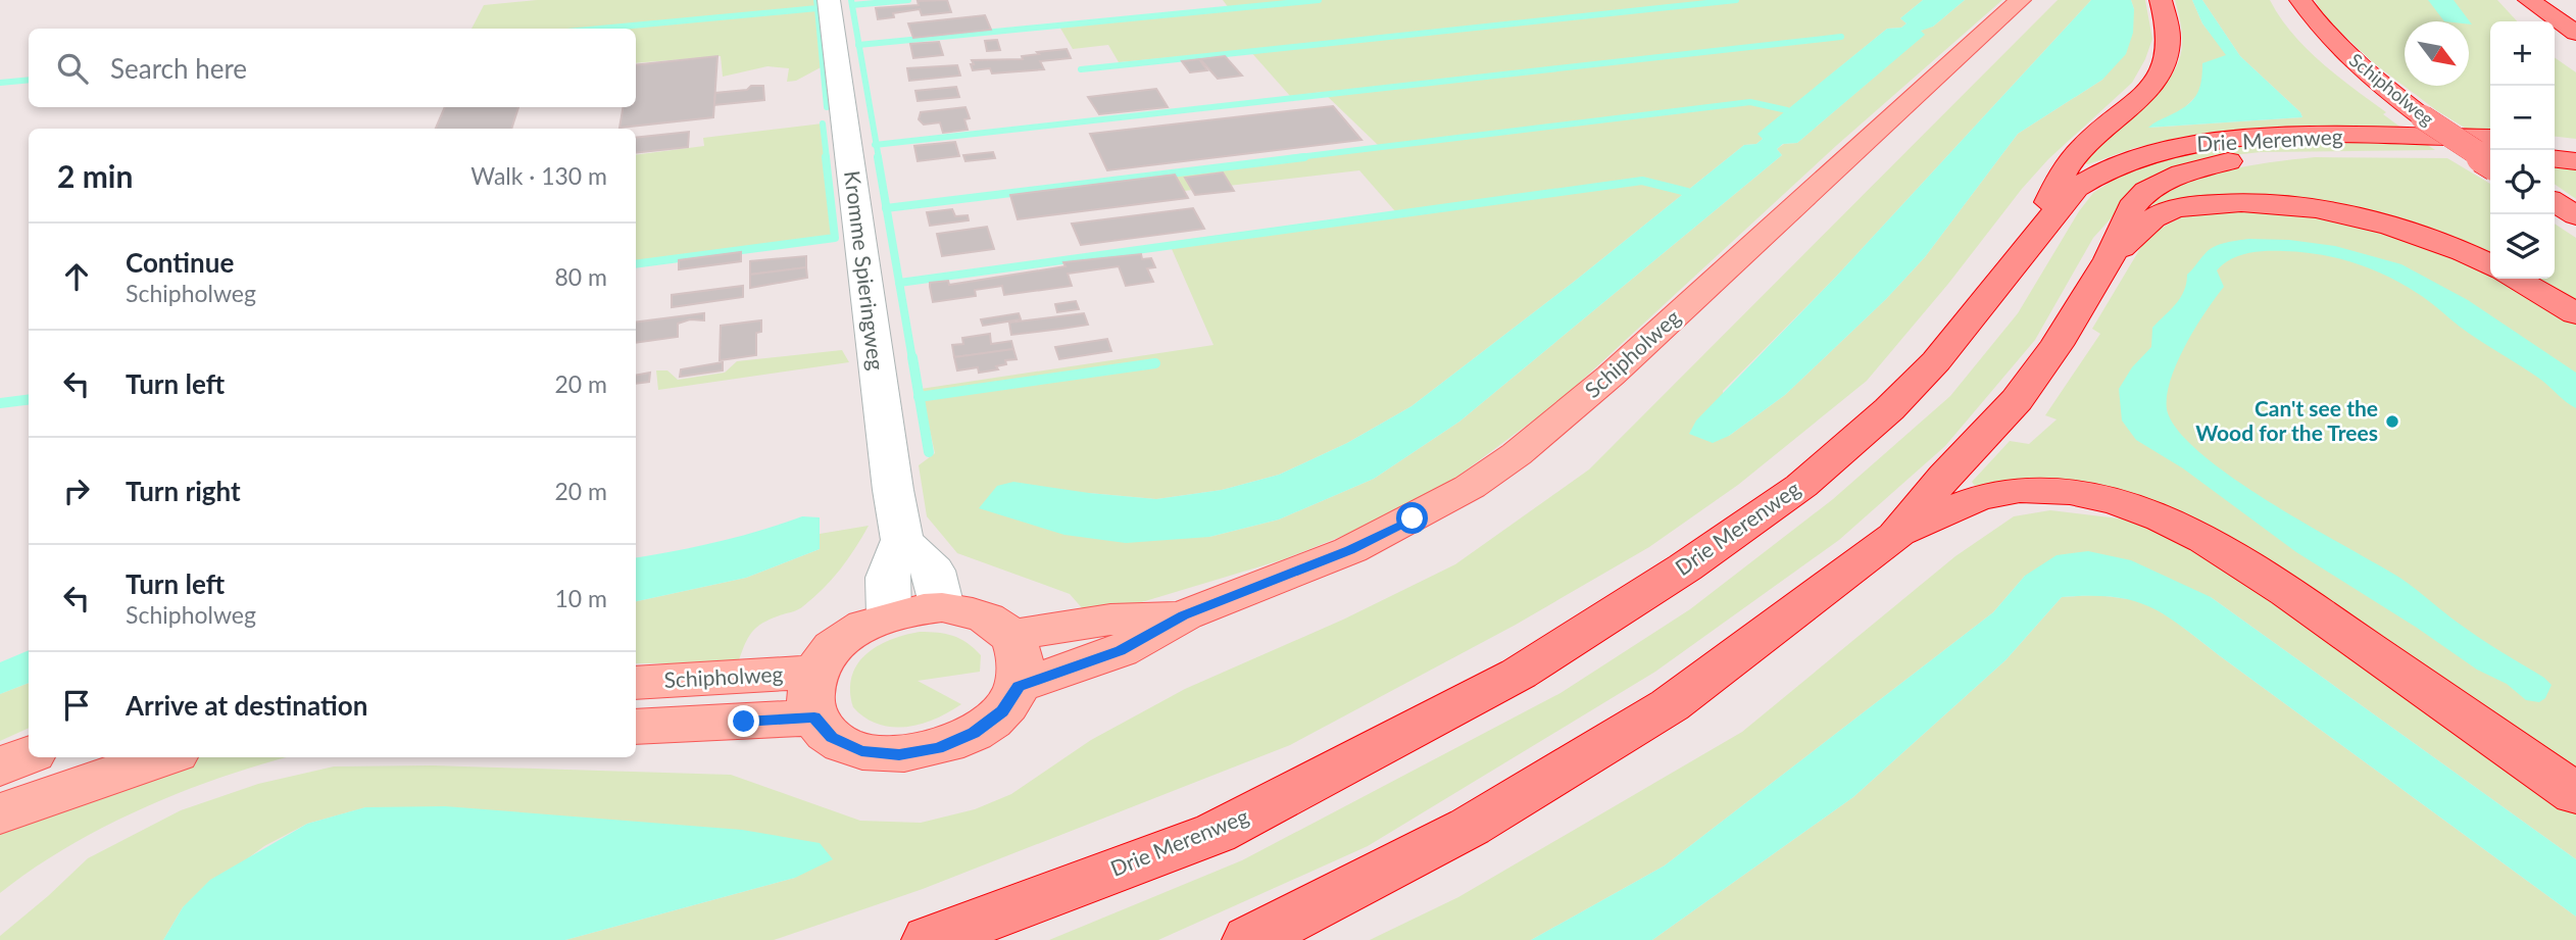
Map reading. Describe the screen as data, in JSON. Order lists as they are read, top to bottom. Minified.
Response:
{"streets":{"highway":["Schipholweg","Drie Merenweg"],"street":["Kromme Spieringweg"]},"places":["Can't see the Wood for the Trees"],"north":"bottom right","page":{"map_buttons":["+","−"],"search":"Search here","heading":["2 min","Walk · 130 m"],"list":[["Continue","Schipholweg","80 m"],["Turn left","20 m"],["Turn right","20 m"],["Turn left","Schipholweg","10 m"],"Arrive at destination"]}}
